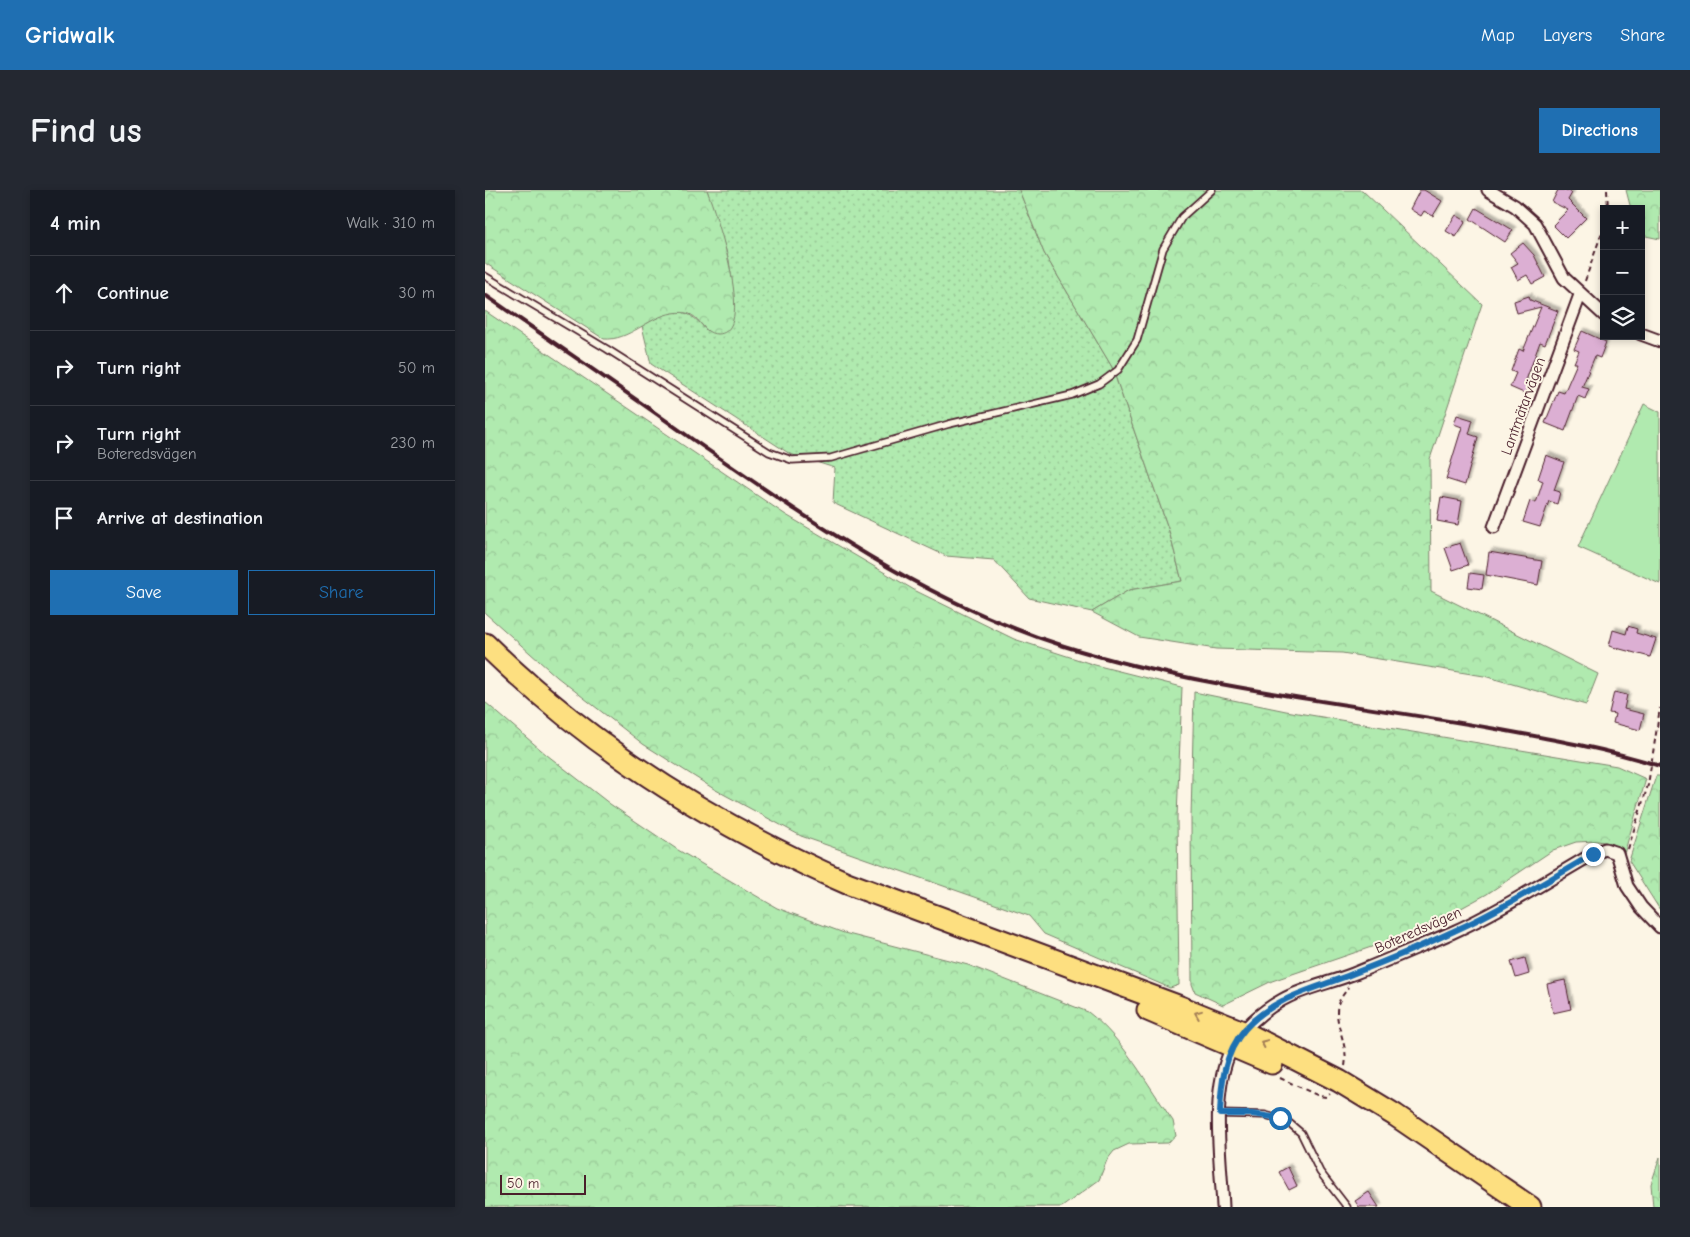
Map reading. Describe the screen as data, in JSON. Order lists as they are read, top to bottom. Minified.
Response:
{"streets":{"street":["Lantmätarvägen","Boteredsvägen"]},"scale_bar":"50 m","page":{"header":"Gridwalk","nav":["Map","Layers","Share"],"buttons":["Directions",["Save","Share"]],"title":"Find us","heading":["4 min","Walk · 310 m"],"map_buttons":["+","−"],"list":[["Continue","30 m"],["Turn right","50 m"],["Turn right","Boteredsvägen","230 m"],"Arrive at destination"],"scale":"50 m"}}
